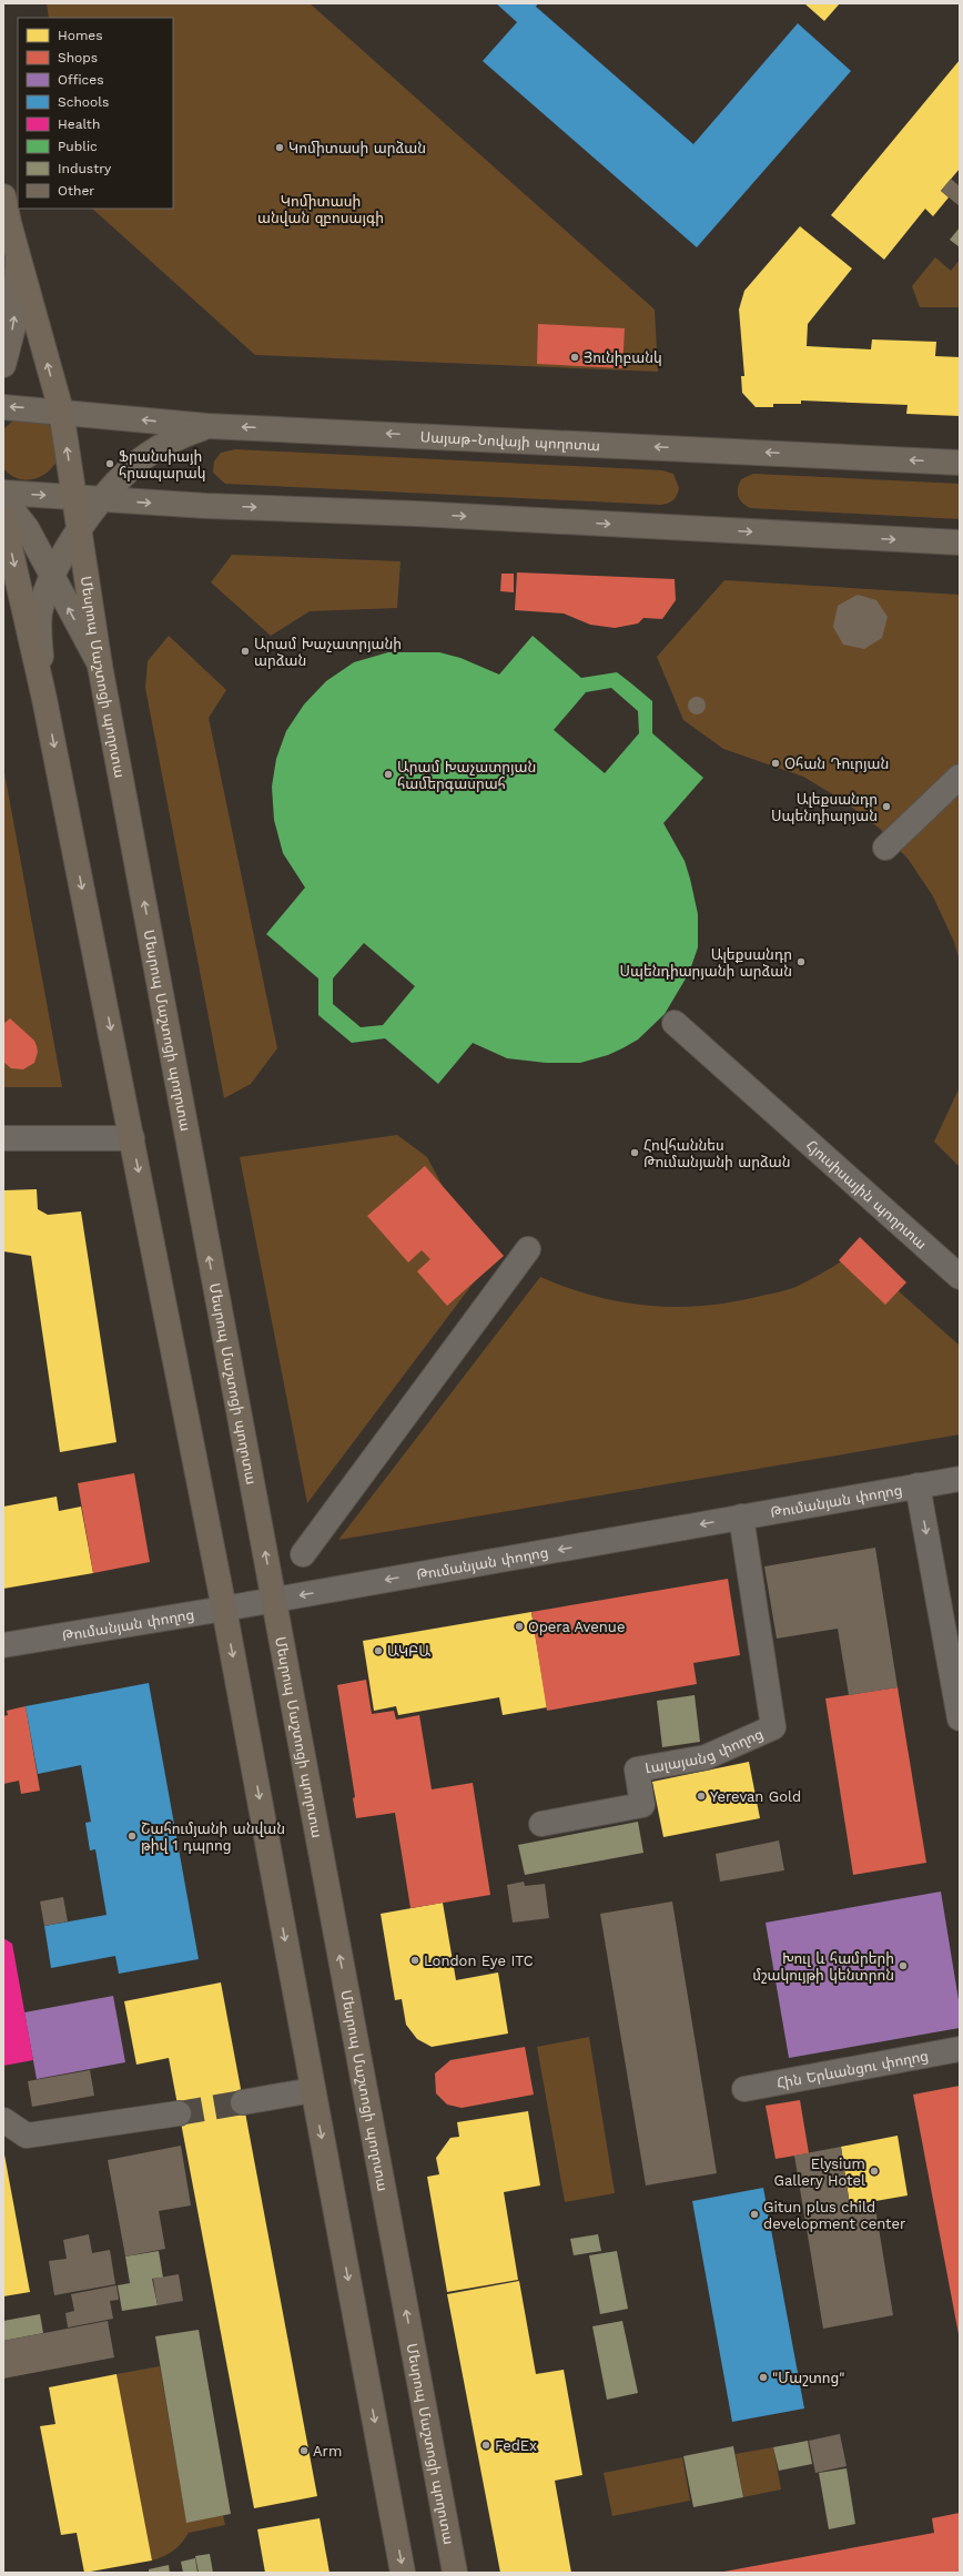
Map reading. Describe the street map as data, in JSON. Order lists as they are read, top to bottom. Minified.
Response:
{"streets":{"highway":["Մեսրոպ Մաշտոցի պողոտա"],"main road":["Սայաթ-Նովայի պողոտա"],"street":["Հյուսիսային պողոտա","Թումանյան փողոց","Լալայանց փողոց","Հին Երևանցու փողոց"]},"crossings":[["Սայաթ-Նովայի պողոտա","Մեսրոպ Մաշտոցի պողոտա"],["Մեսրոպ Մաշտոցի պողոտա","Թումանյան փողոց"],["Թումանյան փողոց","Լալայանց փողոց"]],"one_way":["Թումանյան փողոց"],"parks":["Կոմիտասի անվան զբոսայգի"],"places":["Կոմիտասի արձան","Յունիբանկ","Ֆրանսիայի հրապարակ","Արամ Խաչատրյանի արձան","Օհան Դուրյան","Արամ Խաչատրյան համերգասրահ","Ալեքսանդր Սպենդիարյան","Ալեքսանդր Սպենդիարյանի արձան","Հովհաննես Թումանյանի արձան","Opera Avenue","ԱԿԲԱ","Yerevan Gold","Շահումյանի անվան թիվ 1 դպրոց","London Eye ITC","Խուլ և համրերի մշակույթի կենտրոն","Elysium Gallery Hotel","Gitun plus child development center","\"Մաշտոց\"","FedEx","Arm"],"legend":["Homes","Shops","Offices","Schools","Health","Public","Industry","Other"]}
